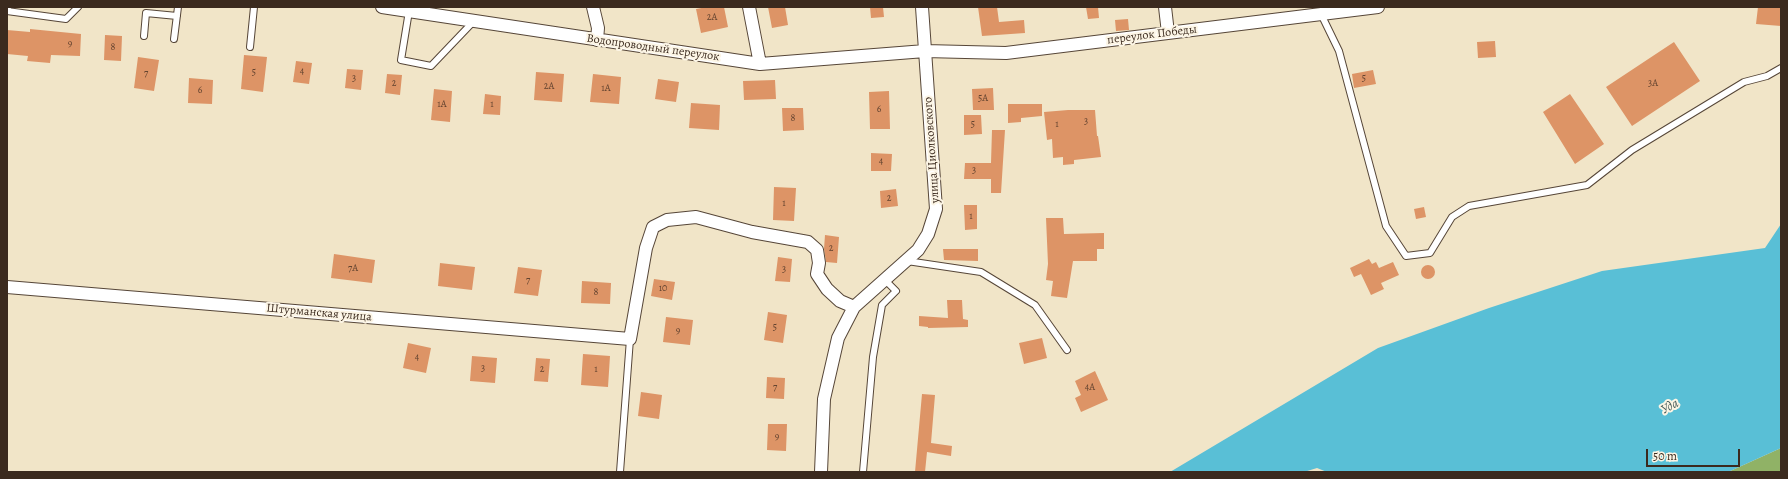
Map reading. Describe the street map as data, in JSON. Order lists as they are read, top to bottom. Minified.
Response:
{"streets":{"street":["переулок Победы","Водопроводный переулок","улица Циолковского","Штурманская улица"]},"crossings":[["переулок Победы","Водопроводный переулок"],["переулок Победы","улица Циолковского"],["Водопроводный переулок","улица Циолковского"]],"water":["Уда"],"house_numbers":["2А","9","8","4","5","7","3","5","2","3А","2А","1А","6","5А","1А","1","6","8","3","5","1","4","3","2","1","1","2","7А","3","7","10","8","5","9","4","3","2","1","7","4А","9"],"scale_bar":"50 m"}
